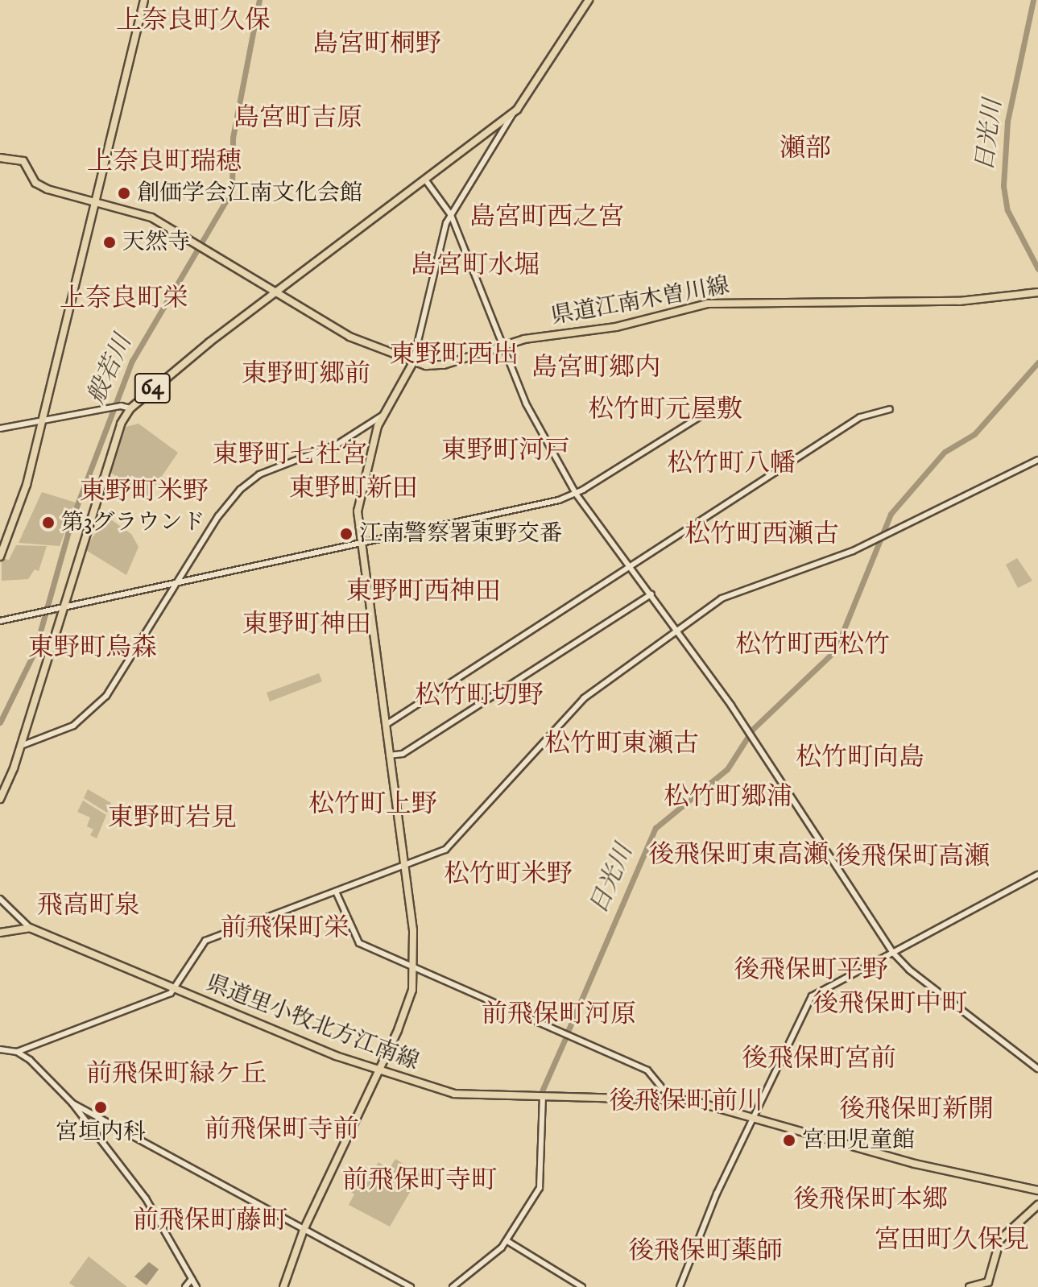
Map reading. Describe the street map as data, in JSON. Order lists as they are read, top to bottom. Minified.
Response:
{"streets":{"main road":["県道江南木曽川線","64","県道里小牧北方江南線"]},"crossings":[["県道江南木曽川線","64"]],"districts":["上奈良町久保","島宮町桐野","島宮町吉原","瀬部","上奈良町瑞穂","島宮町西之宮","島宮町水堀","上奈良町栄","東野町西出","島宮町郷内","東野町郷前","松竹町元屋敷","東野町河戸","東野町七社宮","松竹町八幡","東野町新田","東野町米野","松竹町西瀬古","東野町西神田","東野町神田","松竹町西松竹","東野町烏森","松竹町切野","松竹町東瀬古","松竹町向島","松竹町郷浦","松竹町上野","東野町岩見","後飛保町東高瀬","後飛保町高瀬","松竹町米野","飛高町泉","前飛保町栄","後飛保町平野","後飛保町中町","前飛保町河原","後飛保町宮前","前飛保町緑ケ丘","後飛保町前川","後飛保町新開","前飛保町寺前","前飛保町寺町","後飛保町本郷","前飛保町藤町","宮田町久保見","後飛保町薬師"],"water":["日光川","般若川"],"places":["創価学会江南文化会館","天然寺","第3グラウンド","江南警察署東野交番","宮垣内科","宮田児童館"]}
